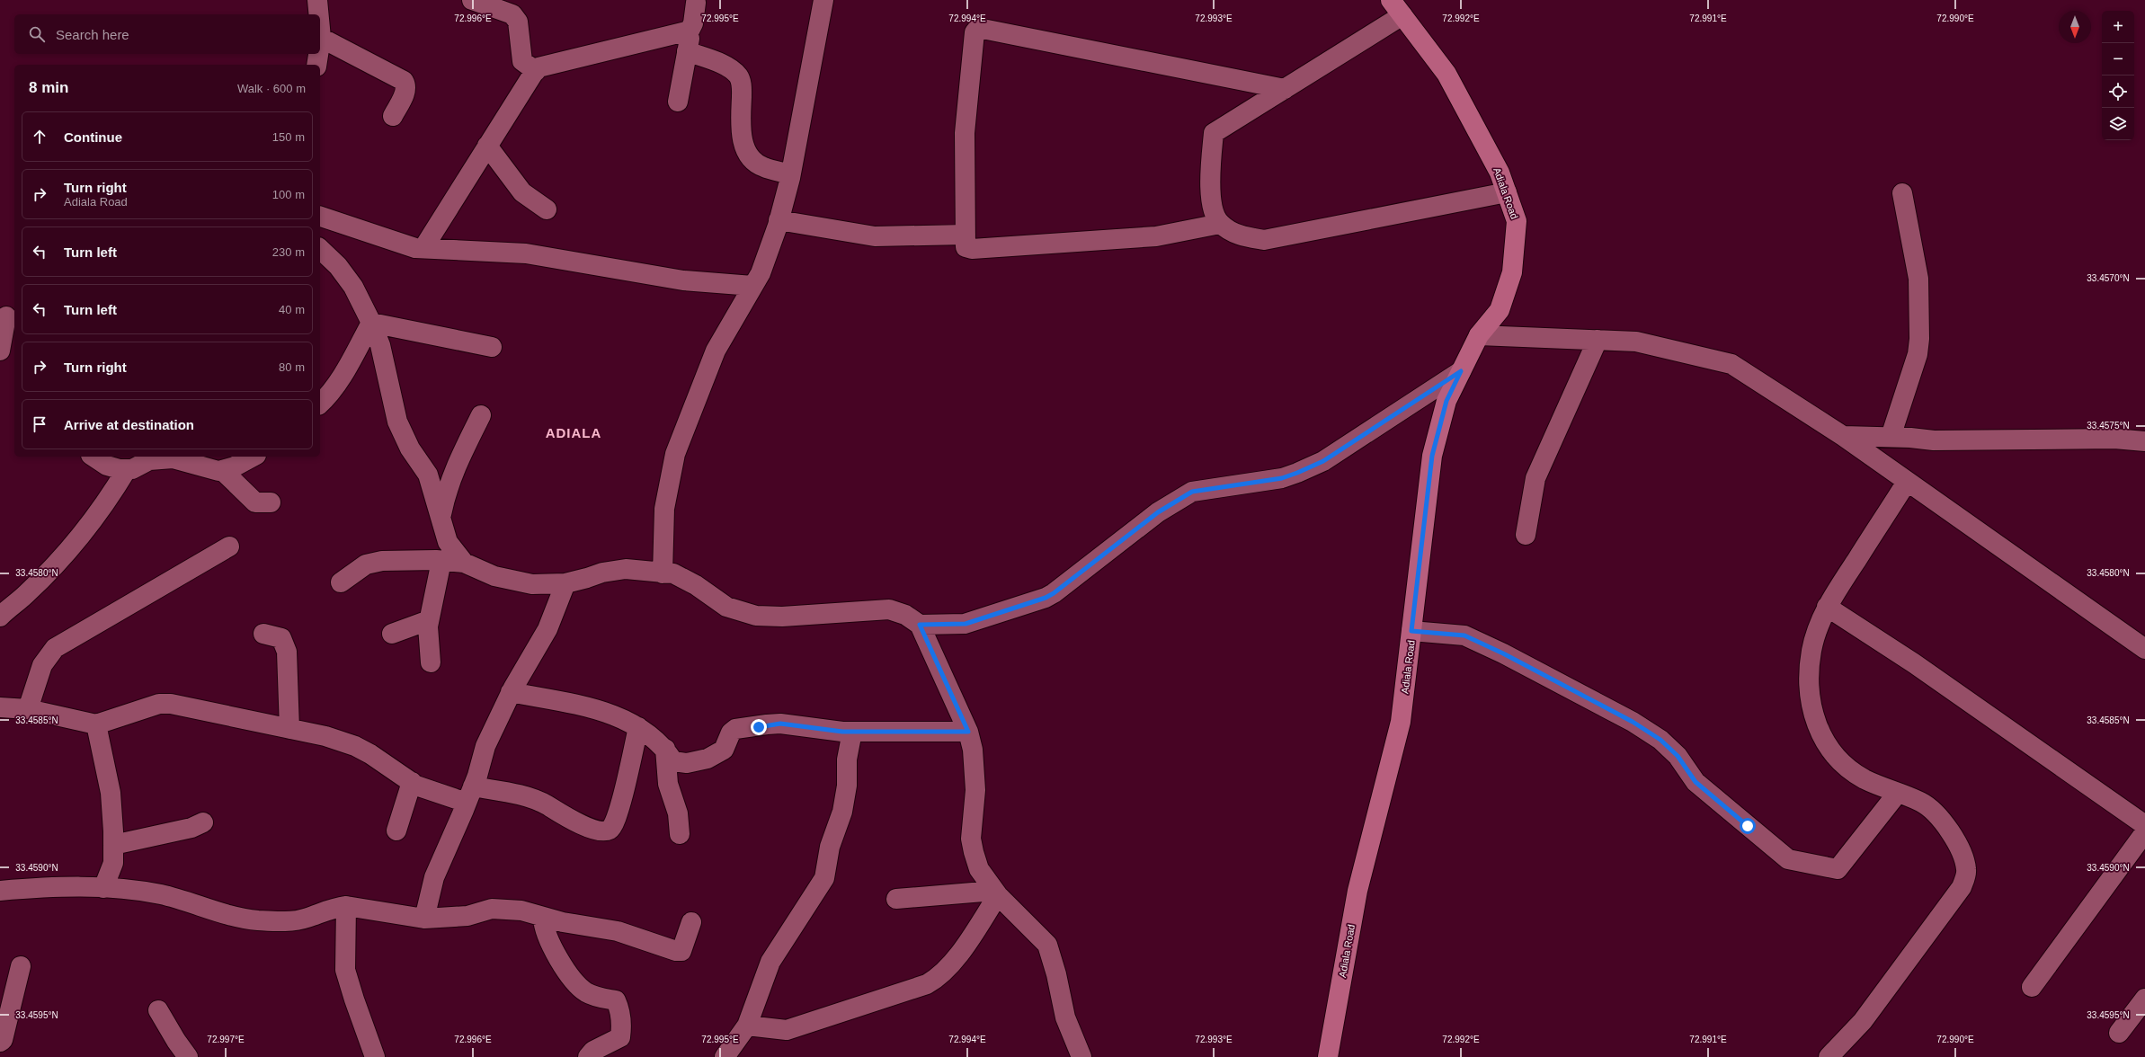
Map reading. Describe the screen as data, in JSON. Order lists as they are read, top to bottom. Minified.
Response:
{"streets":{"main road":["Adiala Road"]},"districts":["ADIALA"],"north":"bottom","page":{"map_buttons":["+","−"],"search":"Search here","heading":["8 min","Walk · 600 m"],"list":[["Continue","150 m"],["Turn right","Adiala Road","100 m"],["Turn left","230 m"],["Turn left","40 m"],["Turn right","80 m"],"Arrive at destination"]},"coordinates":["72.996°E","72.995°E","72.994°E","72.993°E","72.992°E","72.991°E","72.990°E","33.4570°N","33.4575°N","33.4580°N","33.4585°N","33.4590°N","33.4595°N","72.997°E"]}
